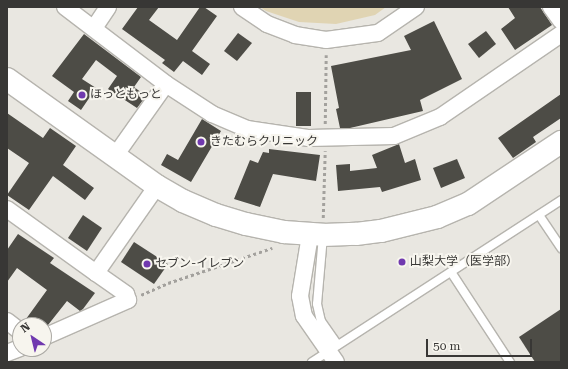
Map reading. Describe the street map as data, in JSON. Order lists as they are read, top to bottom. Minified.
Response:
{"places":["ほっともっと","きたむらクリニック","山梨大学（医学部）","セブン-イレブン"],"scale_bar":"50 m","north":"top left"}
